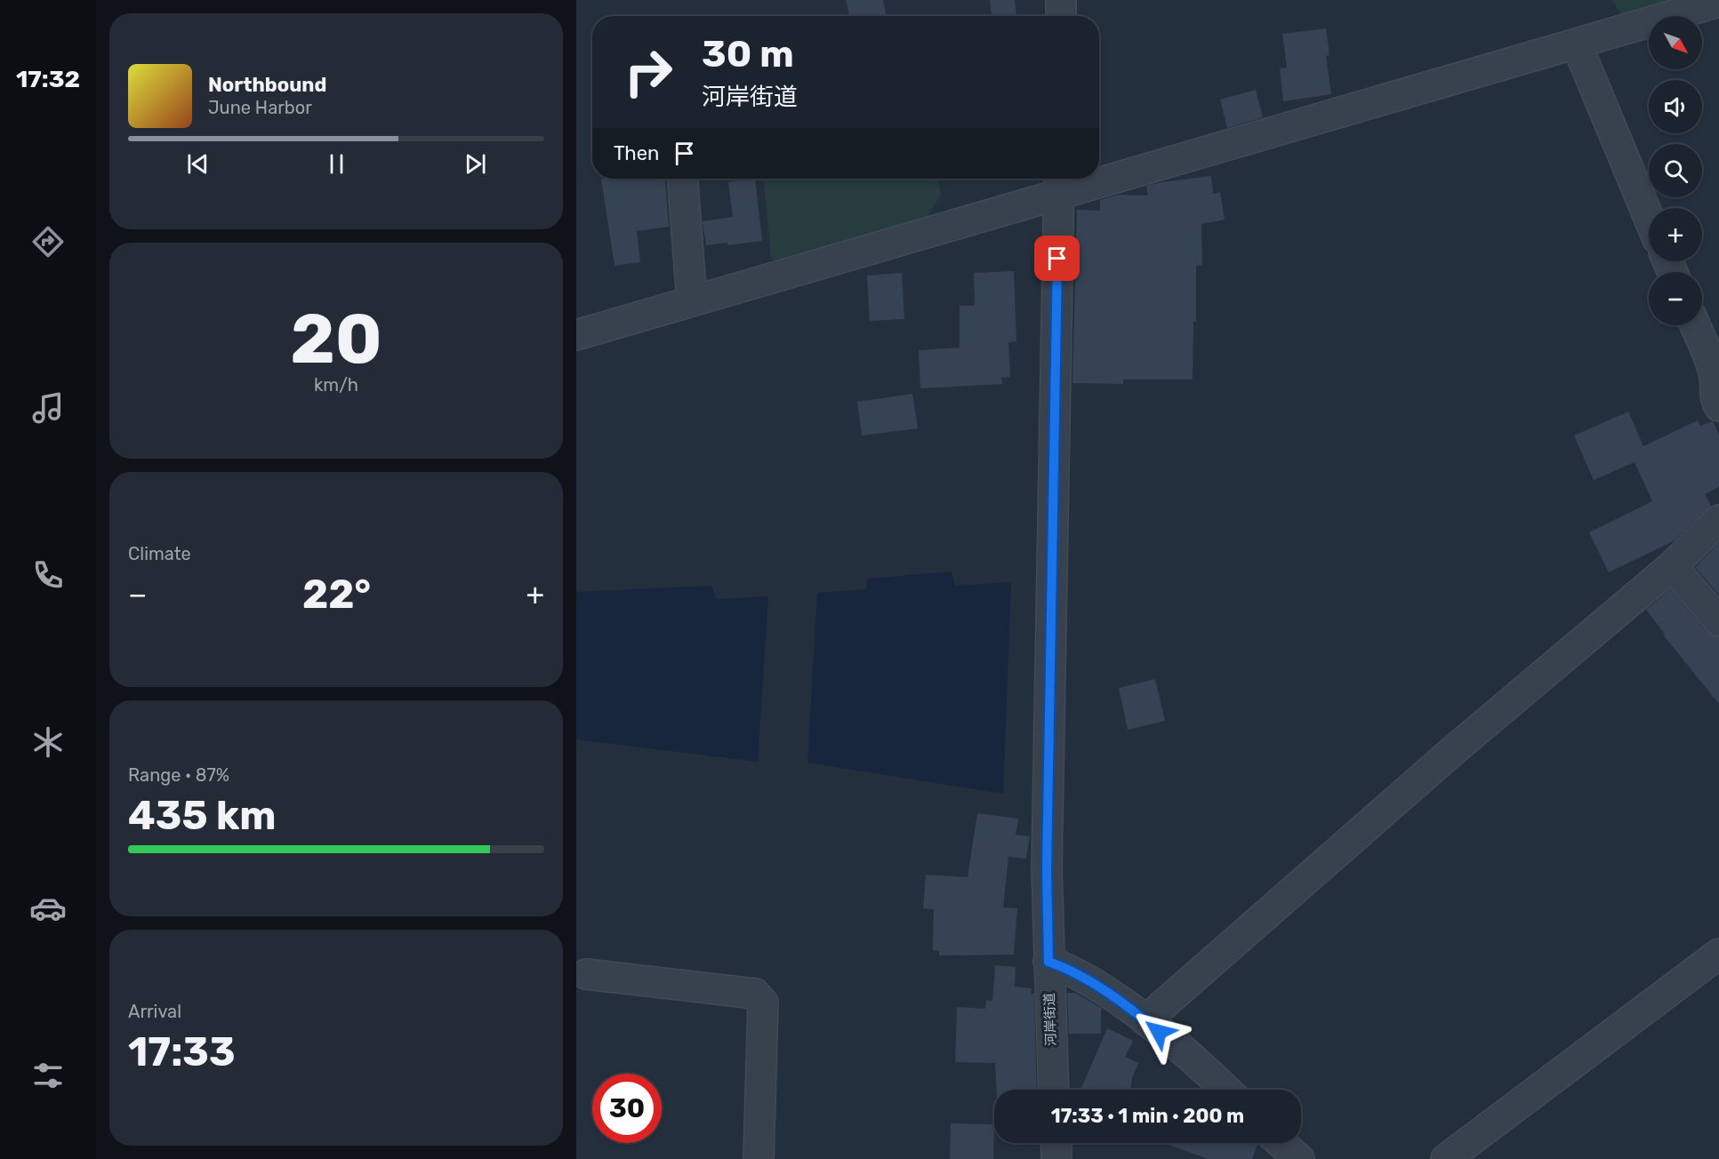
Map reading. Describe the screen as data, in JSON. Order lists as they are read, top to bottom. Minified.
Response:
{"streets":{"street":["河岸街道"]},"north":"bottom right","page":{"tabs":"17:32","map_buttons":["+","−"],"turn":["30 m","河岸街道"],"song":["Northbound","June Harbor"],"then":"Then","tile":[["20","km/h"],"Climate",["Range · 87%","435 km"],["Arrival","17:33"]],"heat":["−","22°","+"],"limit":"30","trip":"17:33 · 1 min · 200 m"}}
